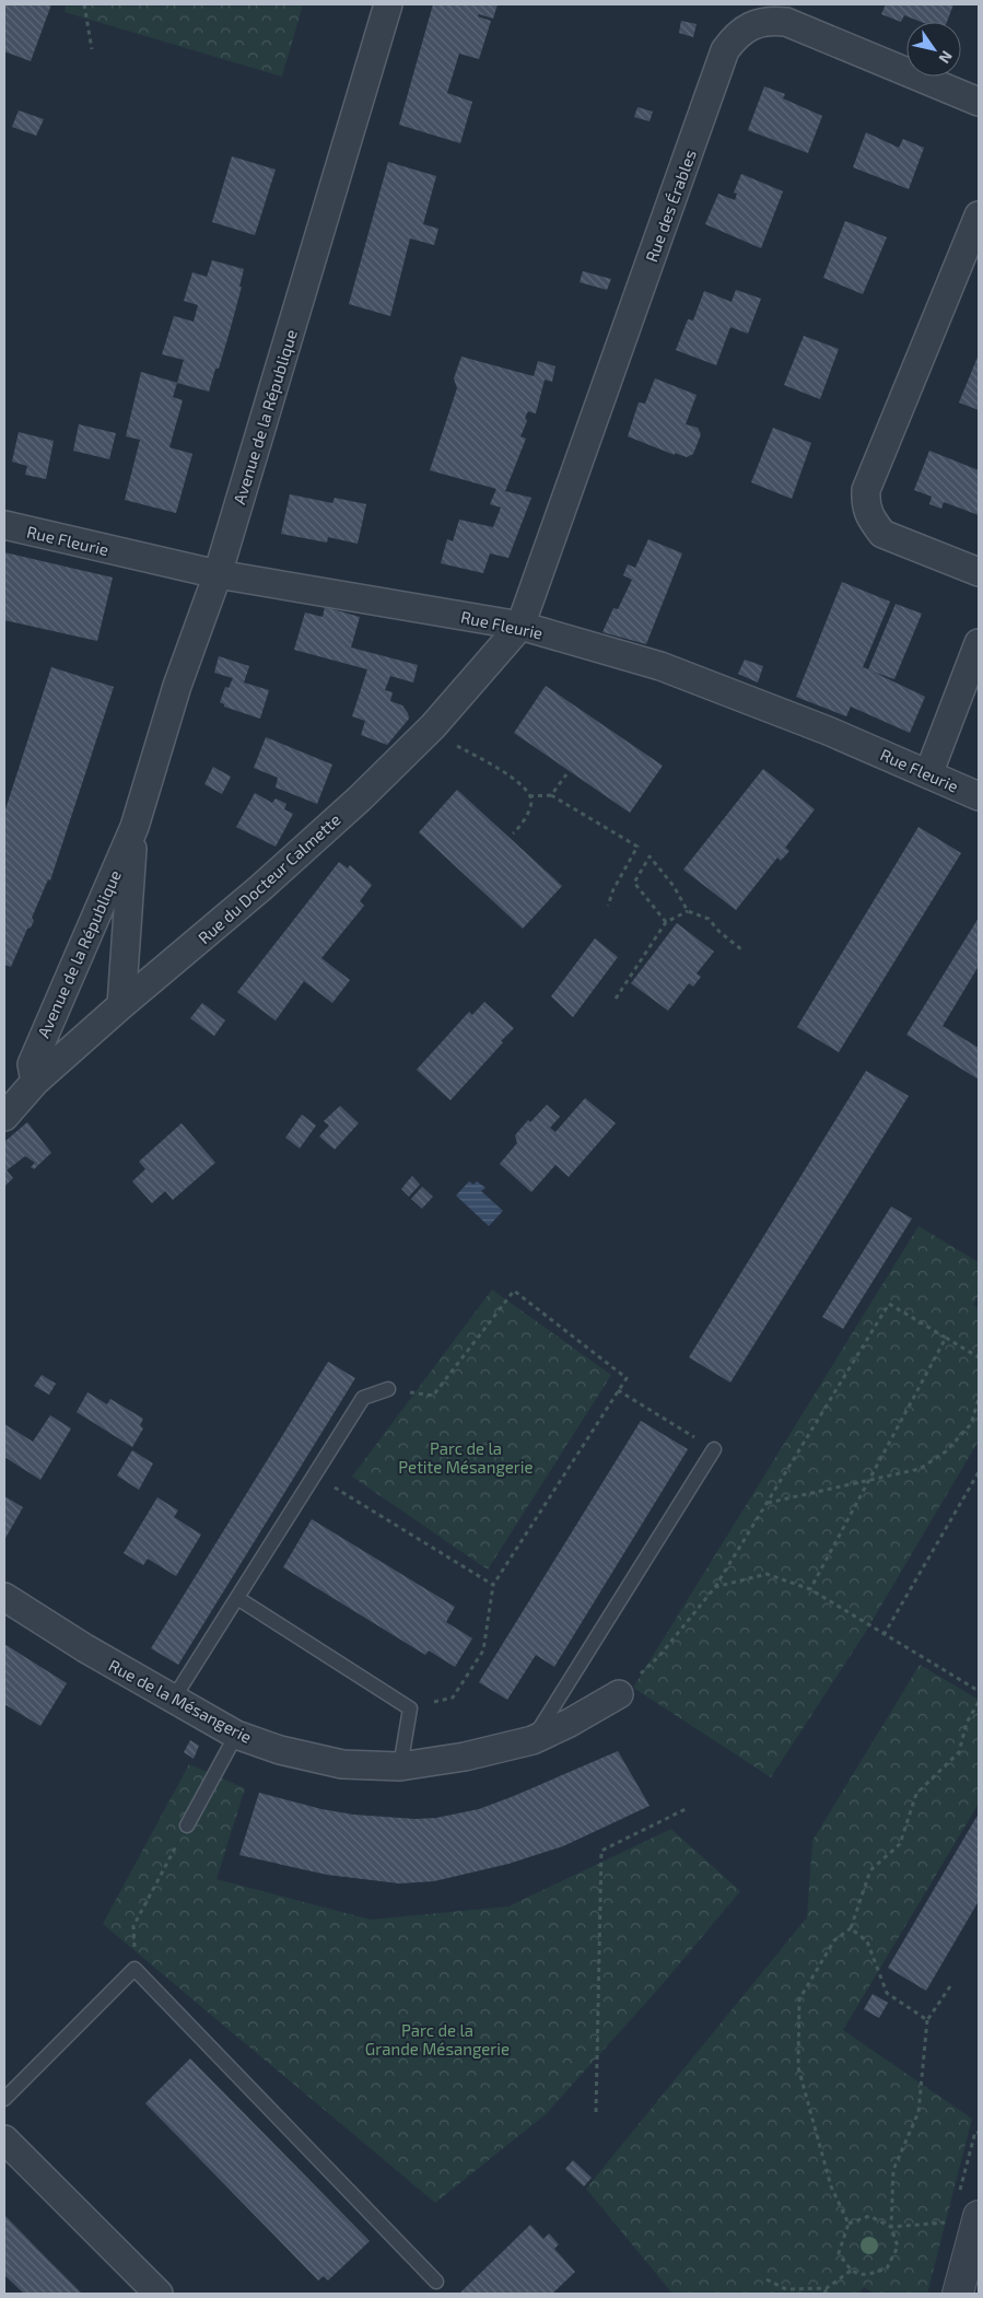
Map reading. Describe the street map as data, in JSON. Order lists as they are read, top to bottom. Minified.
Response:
{"streets":{"street":["Rue des Érables","Avenue de la République","Rue Fleurie","Rue du Docteur Calmette","Rue de la Mésangerie"]},"crossings":[["Rue des Érables","Rue Fleurie"],["Rue des Érables","Rue du Docteur Calmette"],["Avenue de la République","Rue Fleurie"],["Avenue de la République","Rue du Docteur Calmette"],["Rue Fleurie","Rue du Docteur Calmette"]],"parks":["Parc de la Petite Mésangerie","Parc de la Grande Mésangerie"],"north":"bottom right"}
